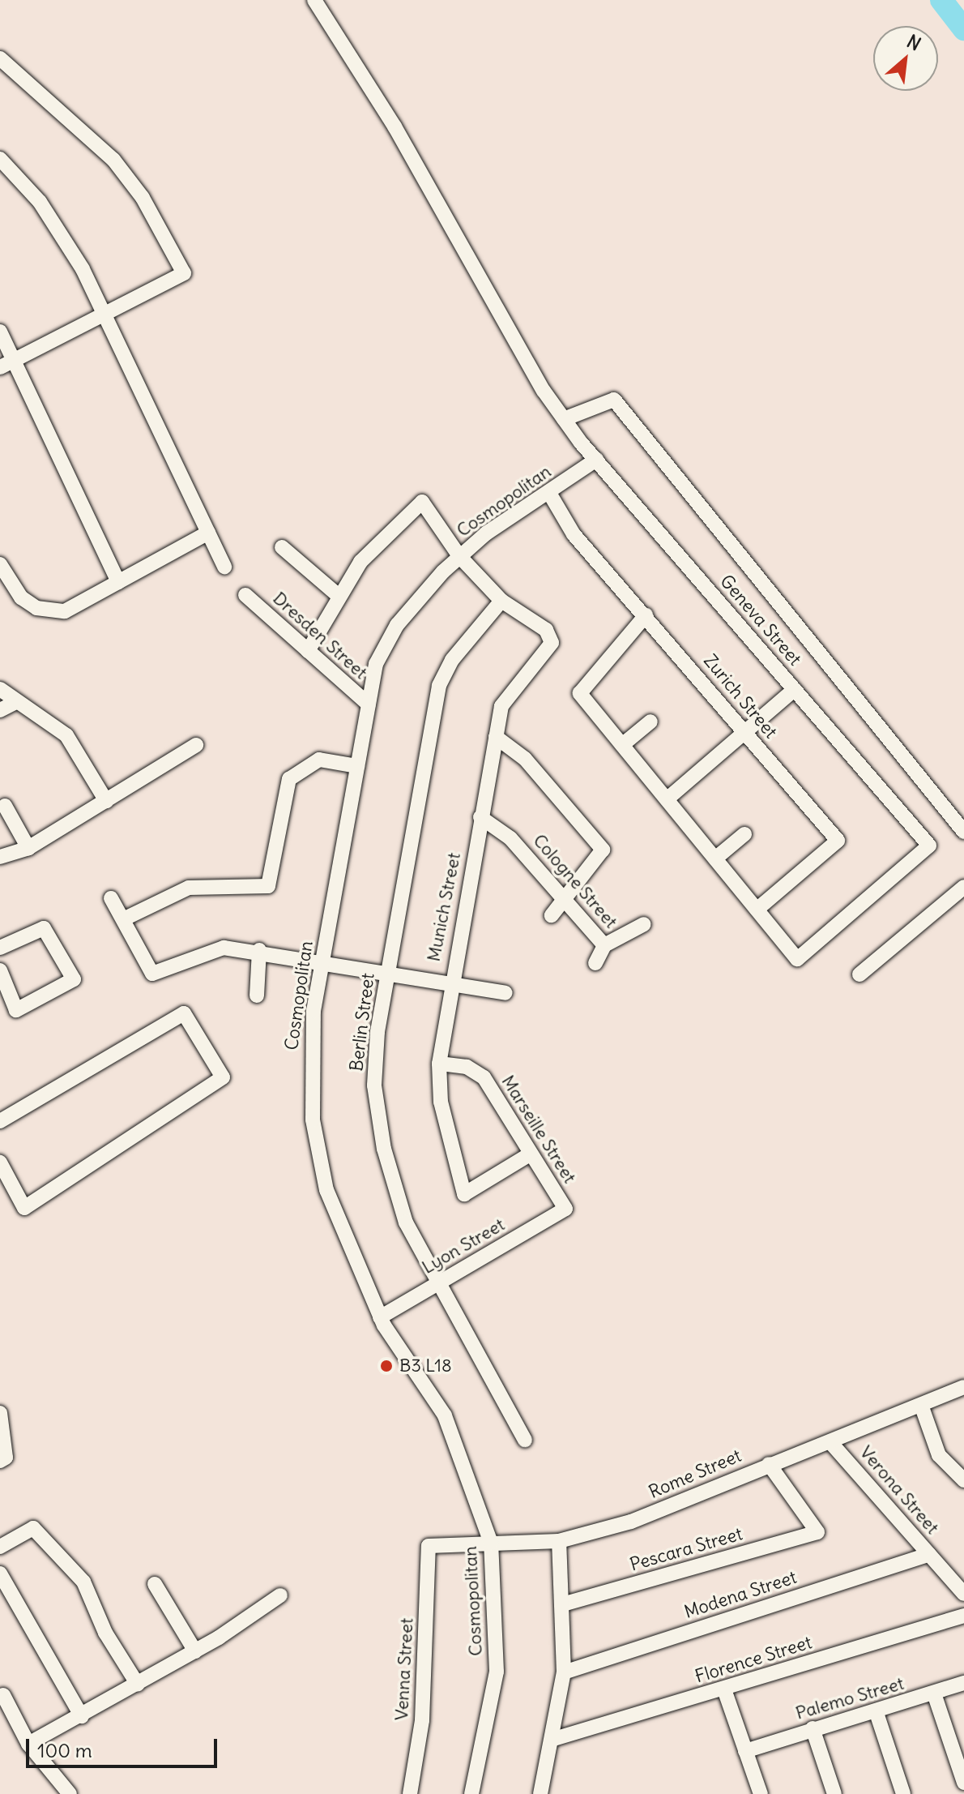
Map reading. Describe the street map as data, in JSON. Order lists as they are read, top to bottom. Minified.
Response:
{"streets":{"street":["Cosmopolitan","Geneva Street","Dresden Street","Zurich Street","Cologne Street","Munich Street","Berlin Street","Marseille Street","Lyon Street","Rome Street","Verona Street","Pescara Street","Modena Street","Florence Street","Venna Street","Palemo Street"]},"crossings":[["Cosmopolitan","Geneva Street"],["Cosmopolitan","Dresden Street"],["Cosmopolitan","Zurich Street"],["Cosmopolitan","Lyon Street"],["Cosmopolitan","Rome Street"],["Geneva Street","Zurich Street"],["Cologne Street","Munich Street"],["Munich Street","Berlin Street"],["Munich Street","Marseille Street"],["Berlin Street","Lyon Street"],["Marseille Street","Lyon Street"],["Rome Street","Verona Street"],["Rome Street","Pescara Street"],["Rome Street","Venna Street"],["Verona Street","Modena Street"]],"places":["B3 L18"],"scale_bar":"100 m","north":"top right"}
